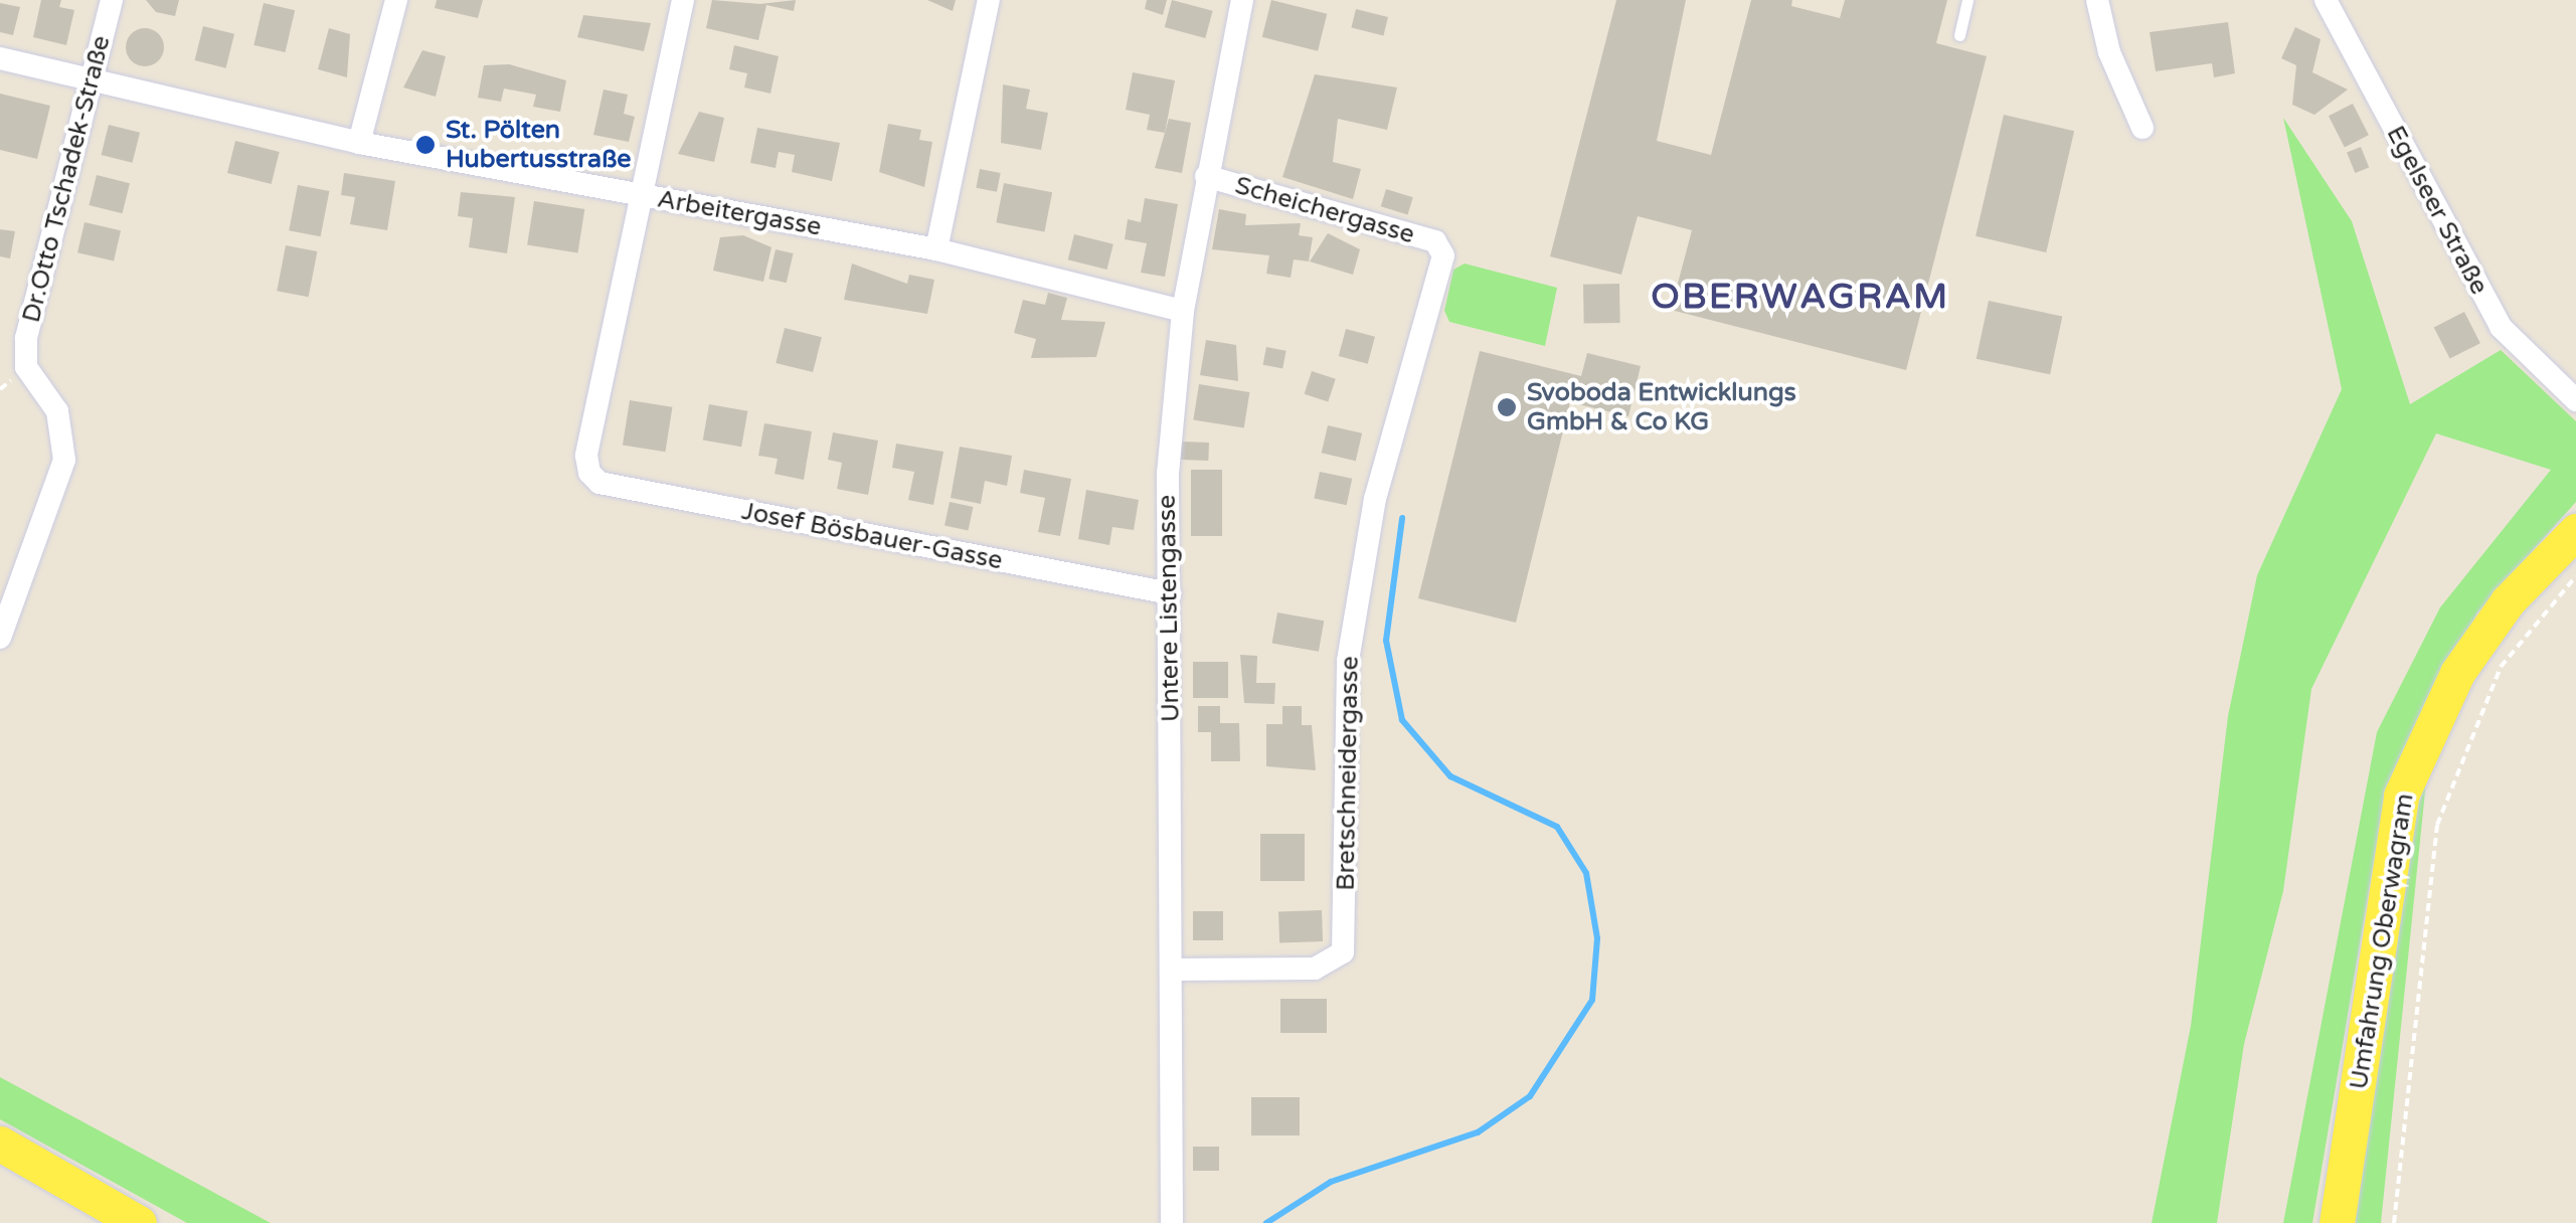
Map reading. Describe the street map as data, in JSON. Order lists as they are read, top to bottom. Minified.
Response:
{"streets":{"main road":["Umfahrung Oberwagram"],"street":["Dr.Otto Tschadek-Straße","Scheichergasse","Egelseer Straße","Arbeitergasse","Josef Bösbauer-Gasse","Untere Listengasse","Bretschneidergasse"]},"crossings":[["Dr.Otto Tschadek-Straße","Arbeitergasse"],["Scheichergasse","Untere Listengasse"],["Scheichergasse","Bretschneidergasse"],["Arbeitergasse","Josef Bösbauer-Gasse"],["Arbeitergasse","Untere Listengasse"],["Josef Bösbauer-Gasse","Untere Listengasse"],["Untere Listengasse","Bretschneidergasse"]],"districts":["OBERWAGRAM"],"places":["St. Pölten Hubertusstraße","Svoboda Entwicklungs GmbH & Co KG"]}
